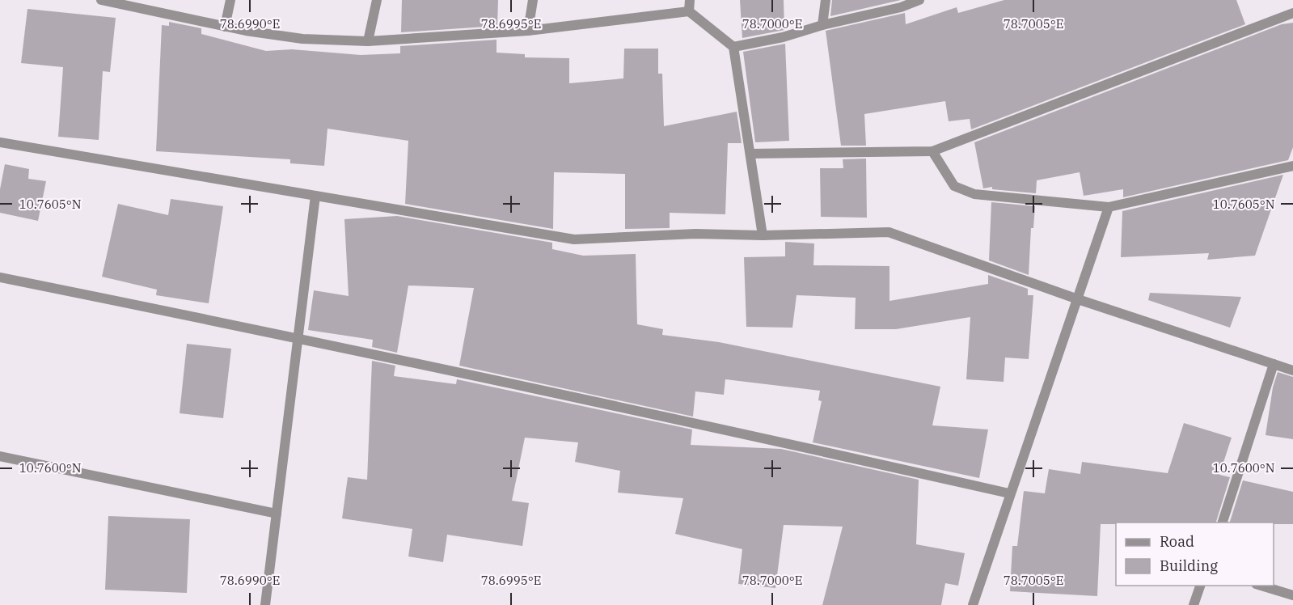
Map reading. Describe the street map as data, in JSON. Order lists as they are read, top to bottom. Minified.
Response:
{"legend":["Road","Building"],"coordinates":["78.6990°E","78.6995°E","78.7000°E","78.7005°E","10.7605°N","10.7600°N"]}
